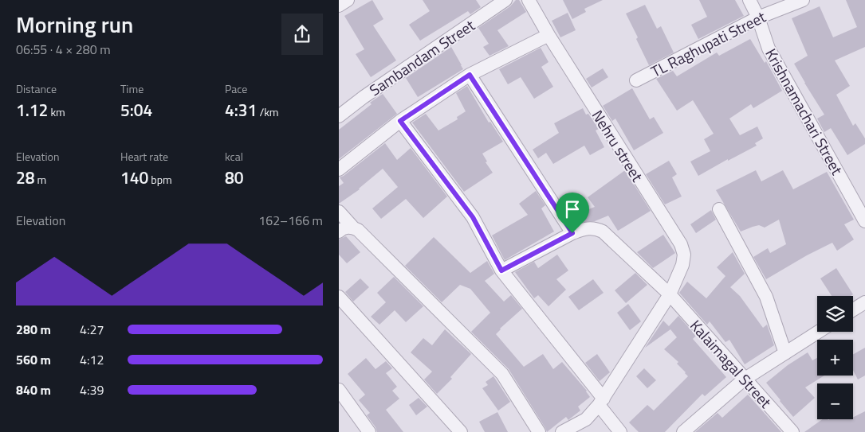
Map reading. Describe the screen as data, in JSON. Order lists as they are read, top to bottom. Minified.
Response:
{"streets":{"street":["TL Raghupati Street","Sambandam Street","Krishnamachari Street","Nehru street","Kalaimagal Street"]},"crossings":[["TL Raghupati Street","Krishnamachari Street"],["Nehru street","Kalaimagal Street"]],"page":{"heading":["Morning run","06:55 · 4 × 280 m"],"stats":[["Distance","1.12 km"],["Time","5:04"],["Pace","4:31 /km"],["Elevation","28 m"],["Heart rate","140 bpm"],["kcal","80"]],"chart":["Elevation","162–166 m"],"map_buttons":["+","−"],"list":[{"name":"280 m","note":"4:27"},{"name":"560 m","note":"4:12"},{"name":"840 m","note":"4:39"}]}}
